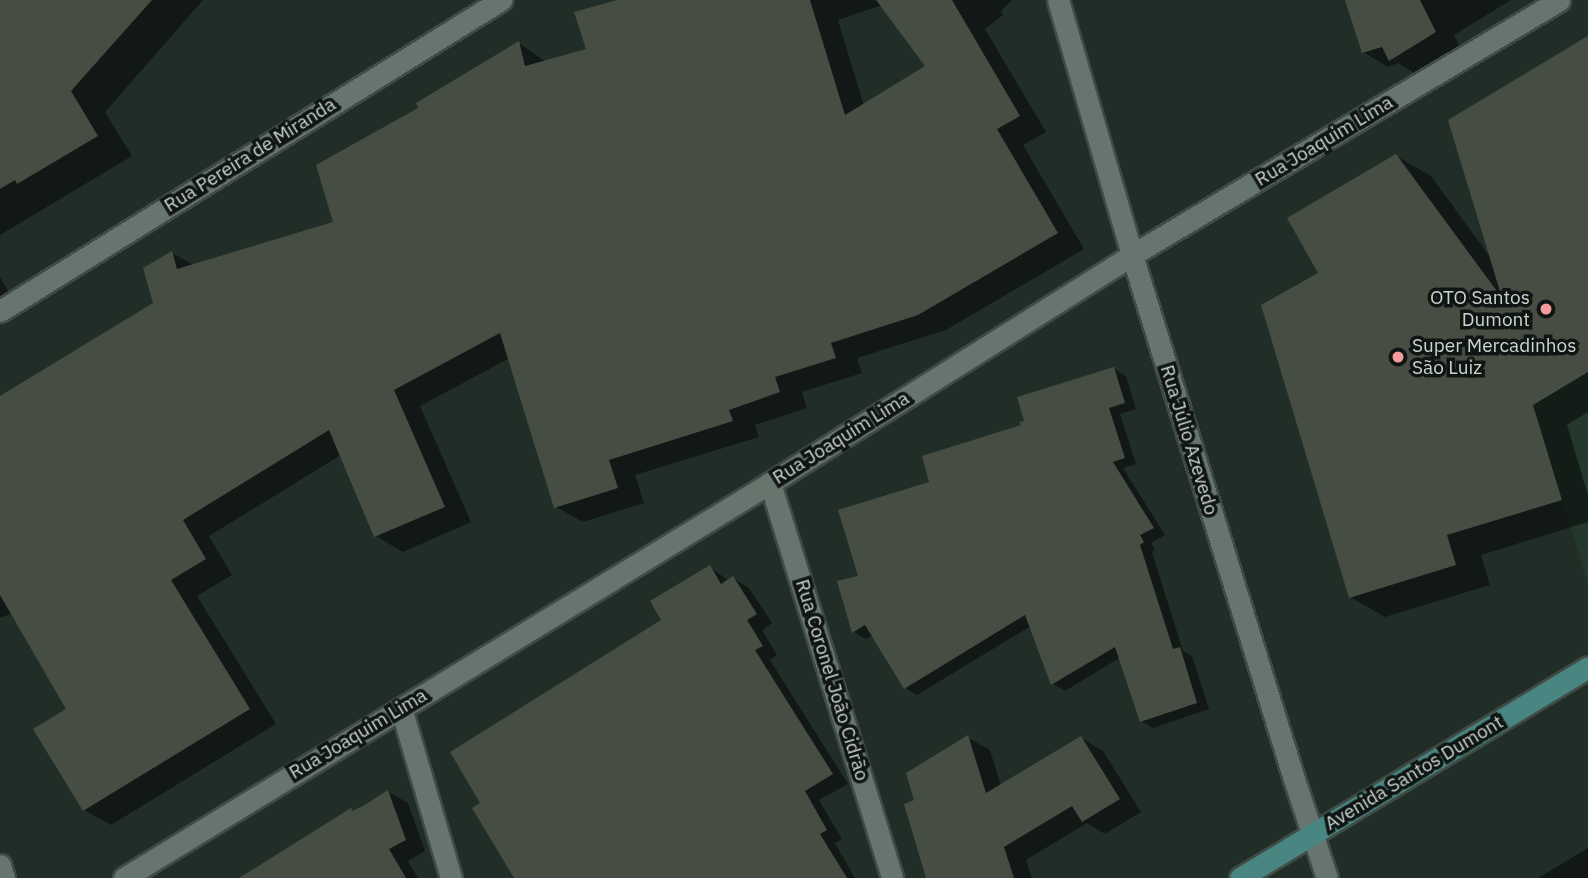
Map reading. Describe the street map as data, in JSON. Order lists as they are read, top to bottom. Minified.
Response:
{"streets":{"main road":["Avenida Santos Dumont"],"street":["Rua Joaquim Lima","Rua Pereira de Miranda","Rua Júlio Azevedo","Rua Coronel João Cidrão"]},"crossings":[["Rua Joaquim Lima","Rua Júlio Azevedo"],["Rua Joaquim Lima","Rua Coronel João Cidrão"],["Rua Júlio Azevedo","Avenida Santos Dumont"]],"places":["OTO Santos Dumont","Super Mercadinhos São Luiz"]}
